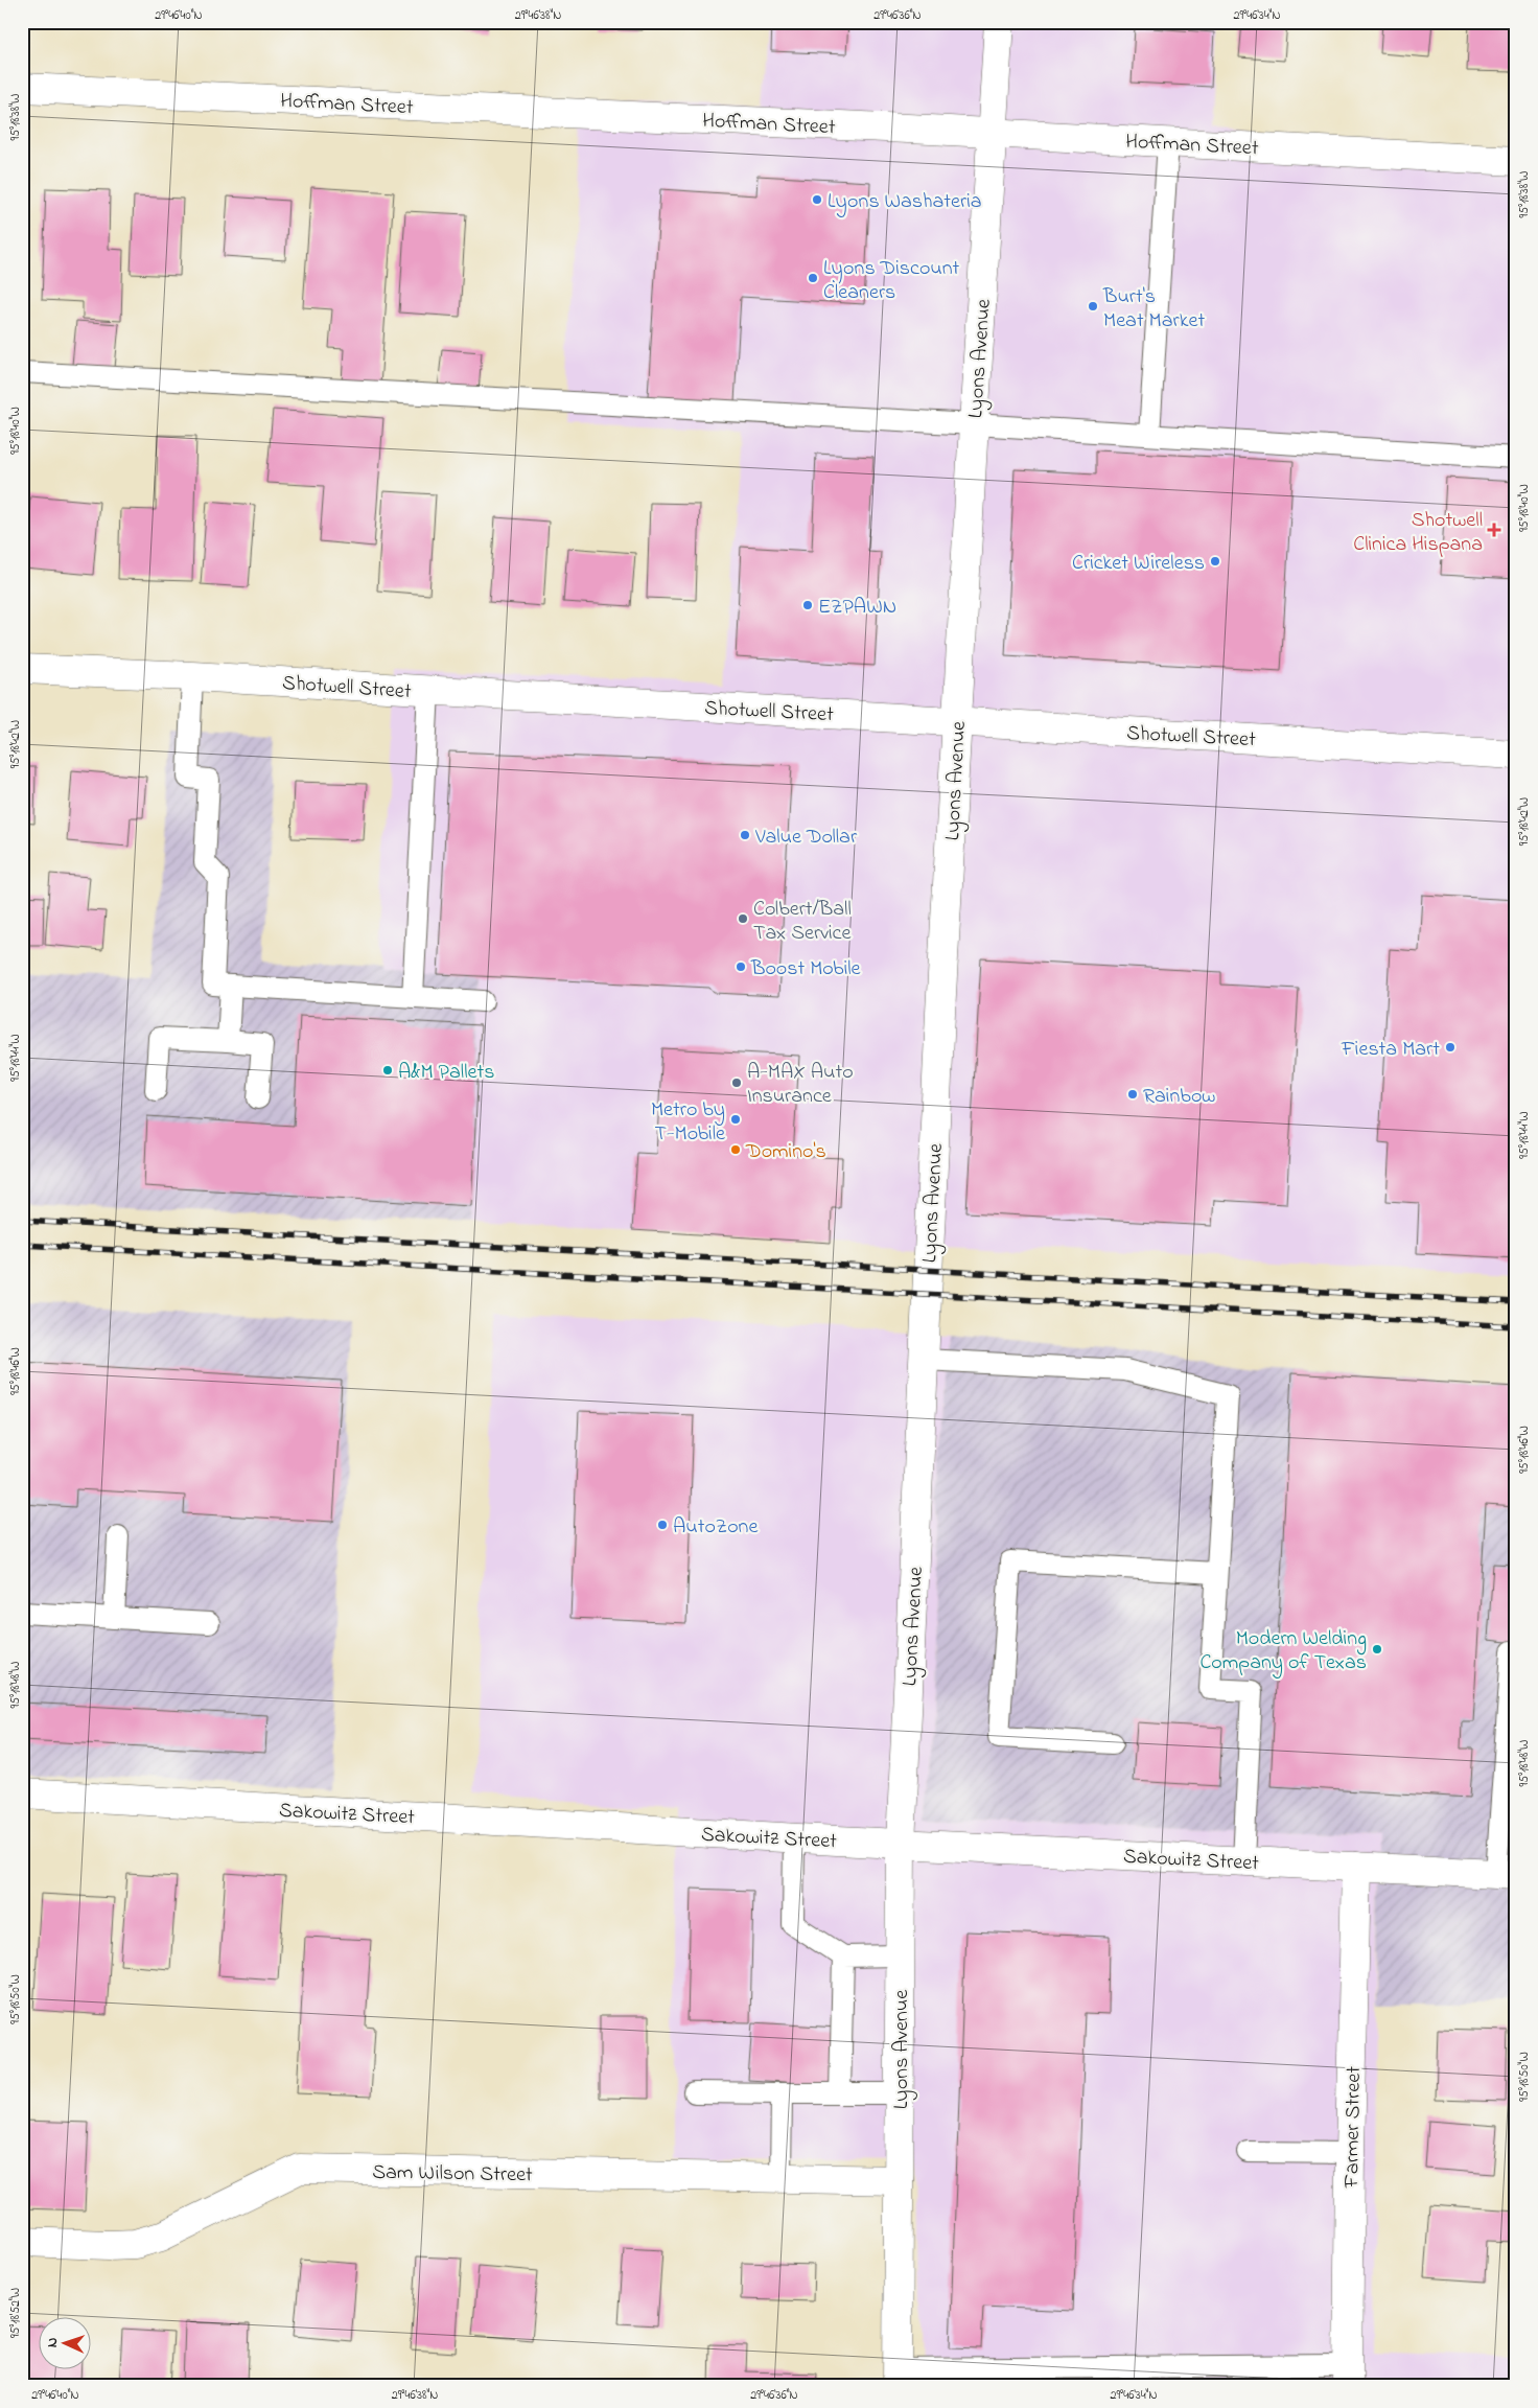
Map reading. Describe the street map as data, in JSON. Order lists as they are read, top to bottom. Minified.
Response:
{"streets":{"street":["Hoffman Street","Lyons Avenue","Shotwell Street","Sakowitz Street","Farmer Street","Sam Wilson Street"]},"crossings":[["Hoffman Street","Lyons Avenue"],["Lyons Avenue","Shotwell Street"],["Lyons Avenue","Sakowitz Street"],["Lyons Avenue","Sam Wilson Street"],["Sakowitz Street","Farmer Street"]],"places":{"other":["Lyons Washateria","Lyons Discount Cleaners","Burt's Meat Market","Cricket Wireless","EZPAWN","Value Dollar","Colbert/Ball Tax Service","Boost Mobile","Fiesta Mart","A&M Pallets","A-MAX Auto Insurance","Rainbow","Metro by T-Mobile","Domino's","AutoZone","Modern Welding Company of Texas"],"health":["Shotwell Clinica Hispana"]},"north":"left","coordinates":["29°46'40\"N","29°46'38\"N","29°46'36\"N","29°46'34\"N","95°18'38\"W","95°18'40\"W","95°18'42\"W","95°18'44\"W","95°18'46\"W","95°18'48\"W","95°18'50\"W","95°18'52\"W"]}
